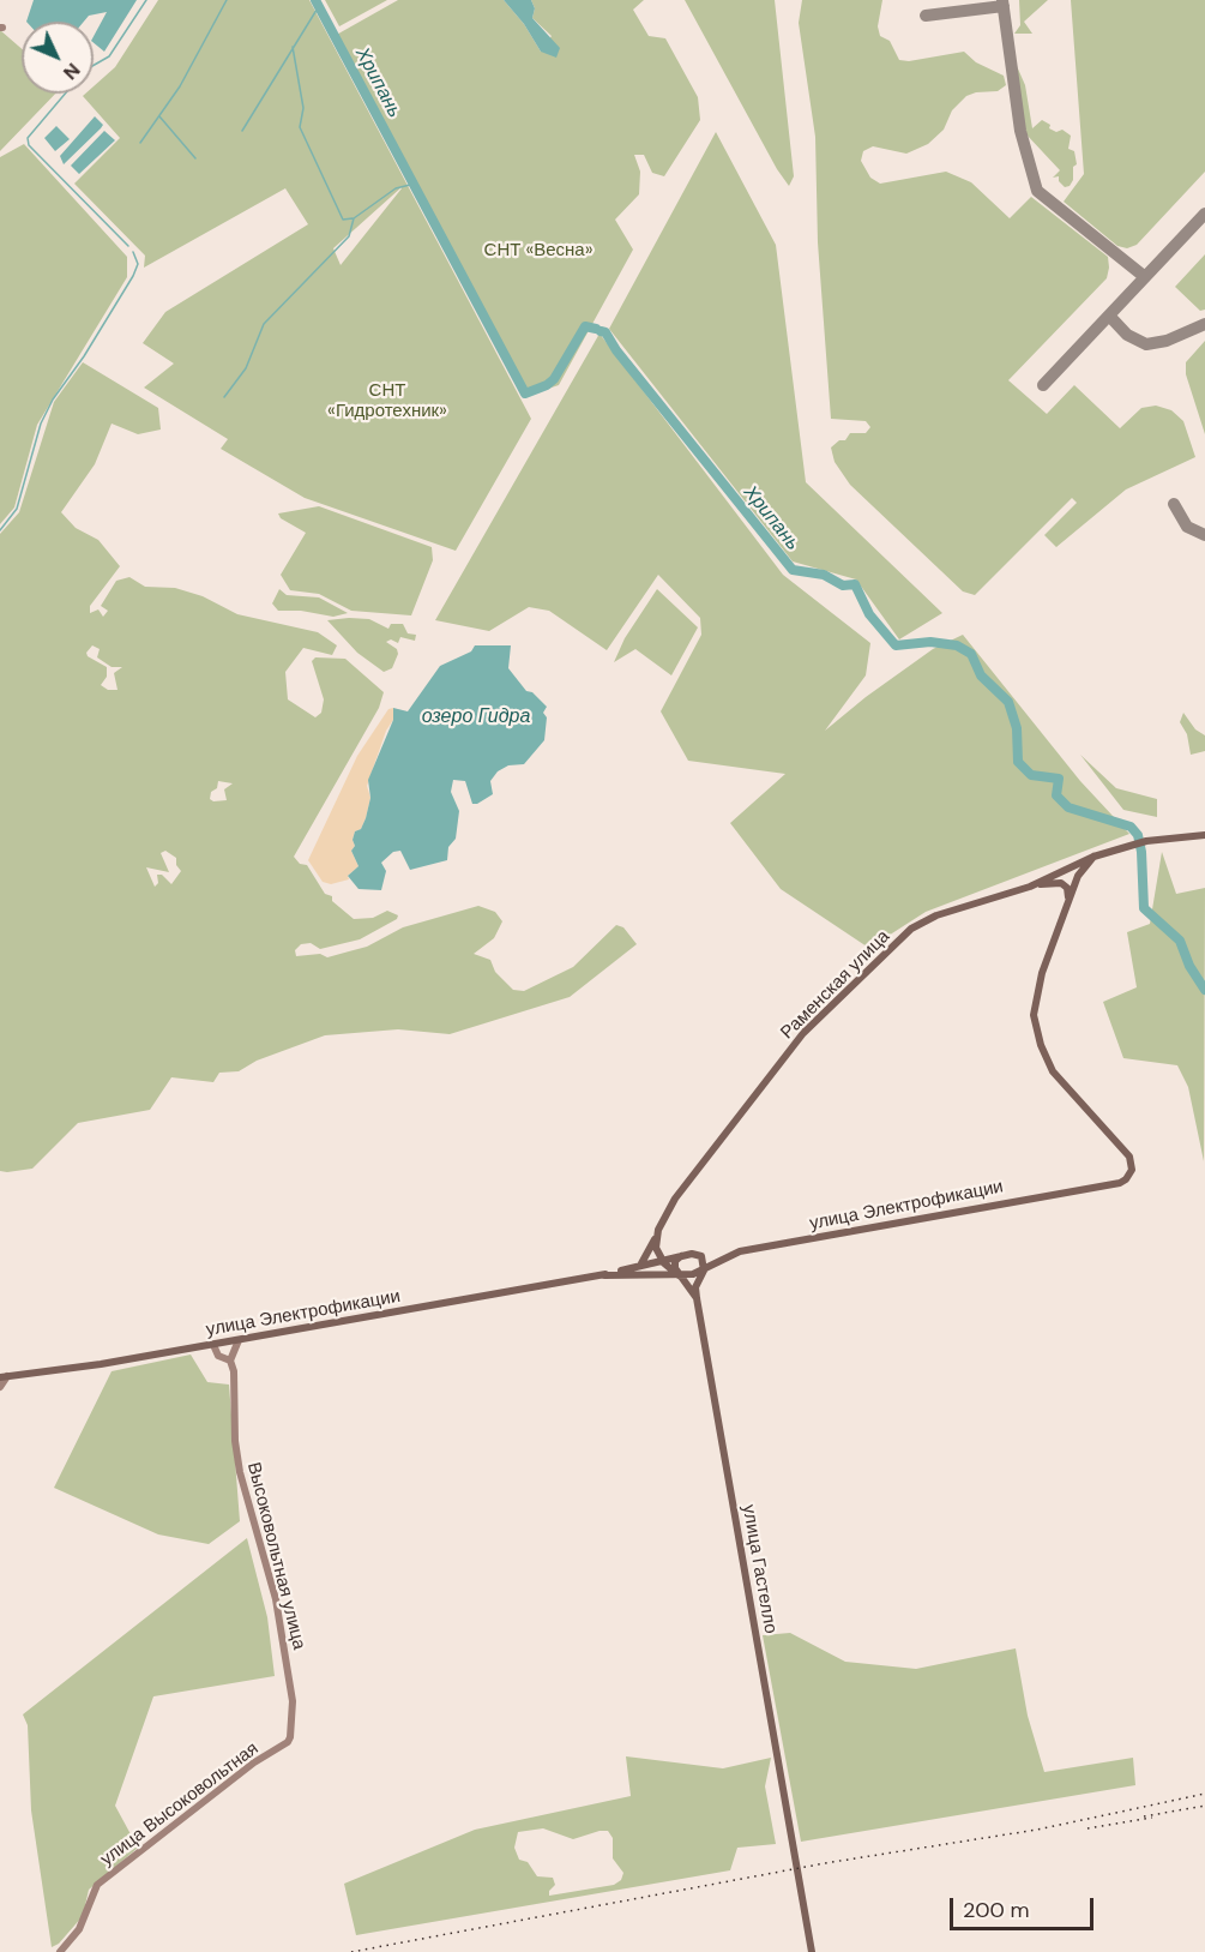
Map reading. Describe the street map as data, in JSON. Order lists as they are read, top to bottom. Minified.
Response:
{"streets":{"main road":["Раменская улица","улица Электрофикации","улица Гастелло"],"street":["Высоковольтная улица","улица Высоковольтная"]},"crossings":[["улица Электрофикации","Высоковольтная улица"],["улица Электрофикации","улица Гастелло"],["Высоковольтная улица","улица Высоковольтная"]],"water":["Хрипань","озеро Гидра"],"parks":["СНТ «Весна»","СНТ «Гидротехник»"],"scale_bar":"200 m","north":"bottom right"}
